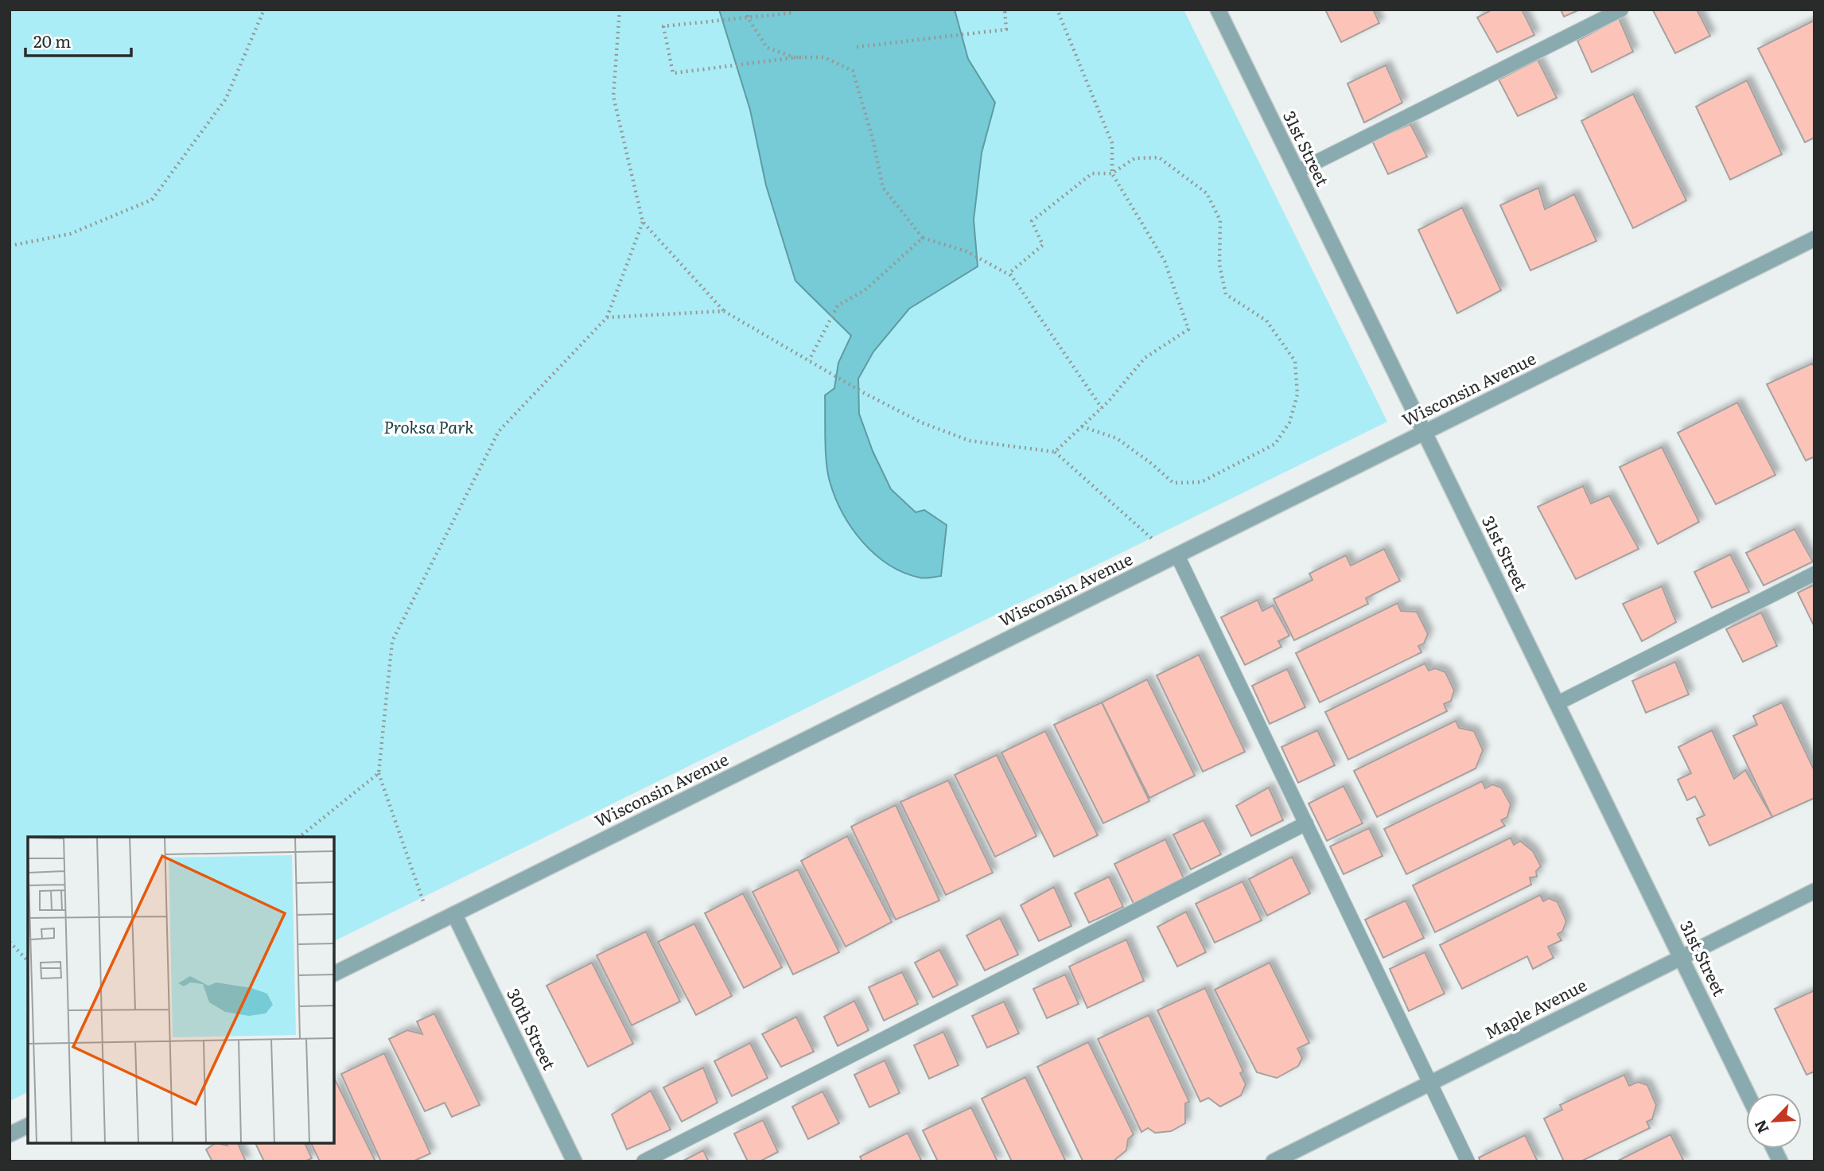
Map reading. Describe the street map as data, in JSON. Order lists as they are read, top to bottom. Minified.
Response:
{"streets":{"street":["31st Street","Wisconsin Avenue","Maple Avenue","30th Street"]},"crossings":[["31st Street","Wisconsin Avenue"],["31st Street","Maple Avenue"],["Wisconsin Avenue","30th Street"]],"parks":["Proksa Park"],"scale_bar":"20 m","north":"bottom left"}
